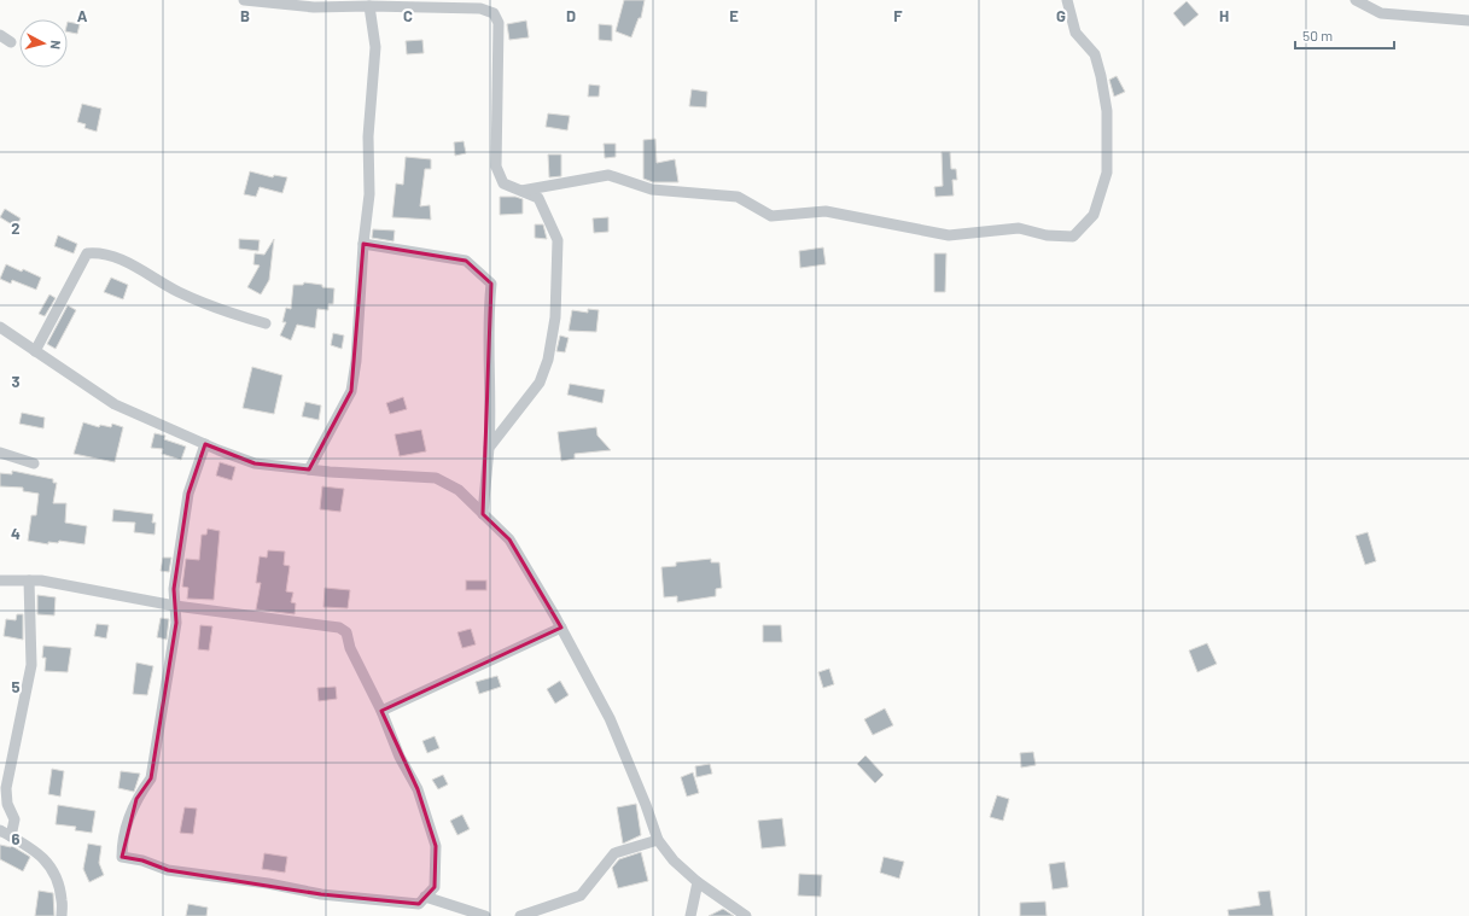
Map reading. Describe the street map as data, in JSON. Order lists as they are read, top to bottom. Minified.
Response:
{"scale_bar":"50 m","north":"right","grid":{"columns":["A","B","C","D","E","F","G","H"],"rows":["2","3","4","5","6"]}}
